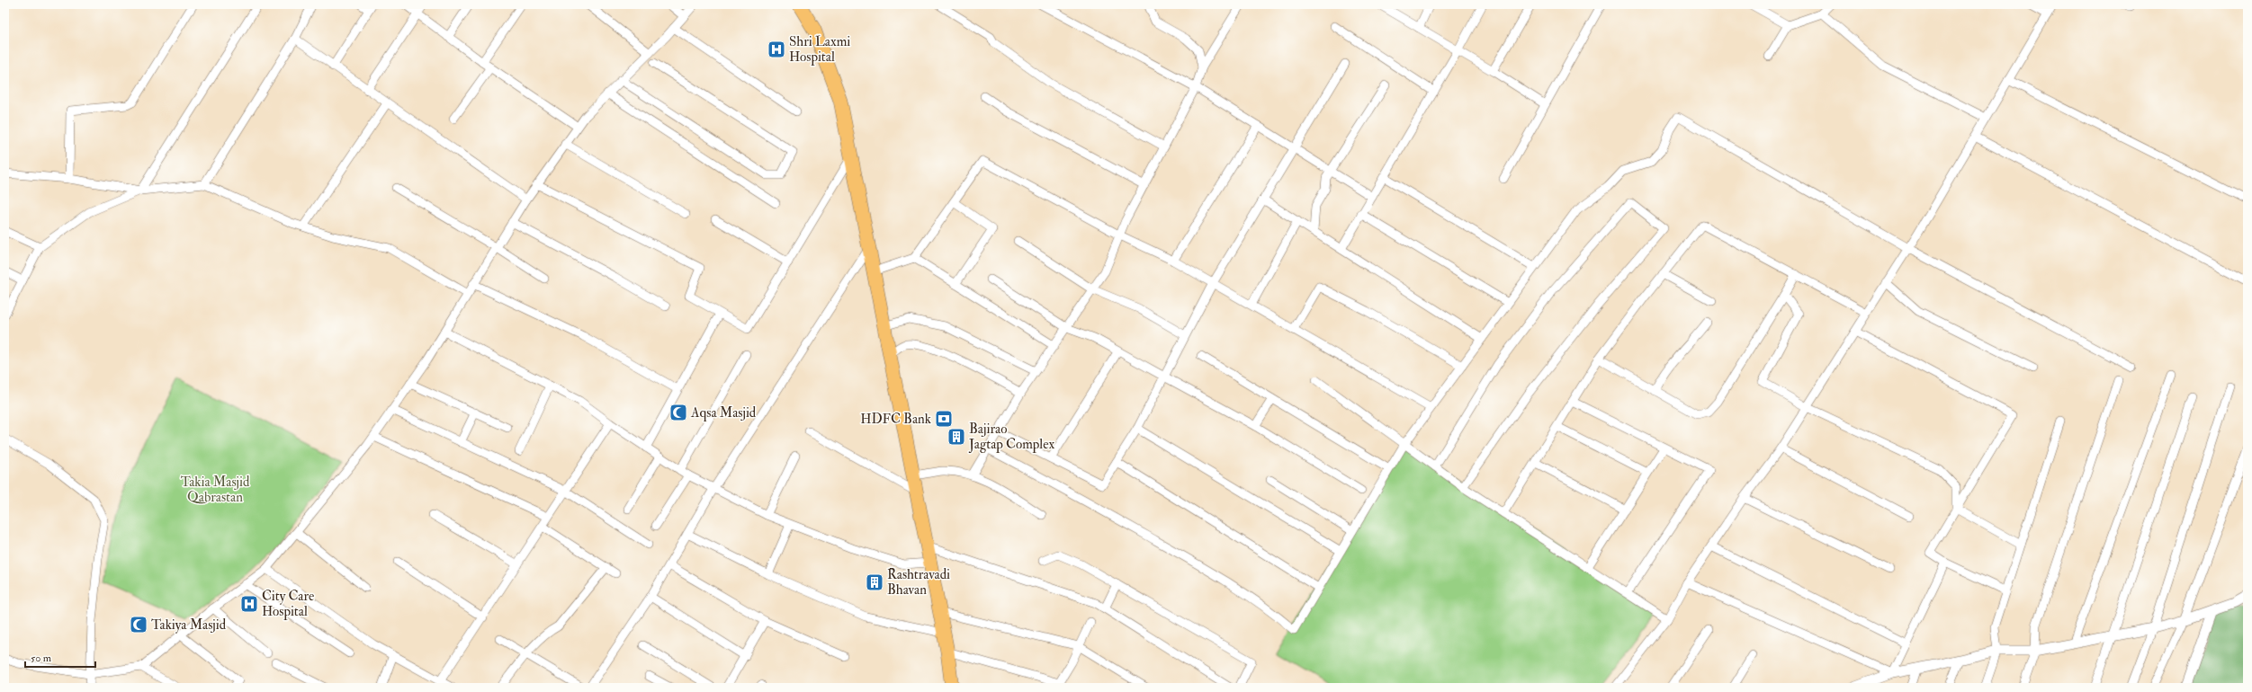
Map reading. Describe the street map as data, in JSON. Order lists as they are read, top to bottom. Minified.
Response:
{"parks":["Takia Masjid Qabrastan"],"places":{"hospital":["Shri Laxmi Hospital","City Care Hospital"],"mosque":["Aqsa Masjid","Takiya Masjid"],"bank":["HDFC Bank"],"building":["Bajirao Jagtap Complex","Rashtravadi Bhavan"]},"scale_bar":"50 m"}
